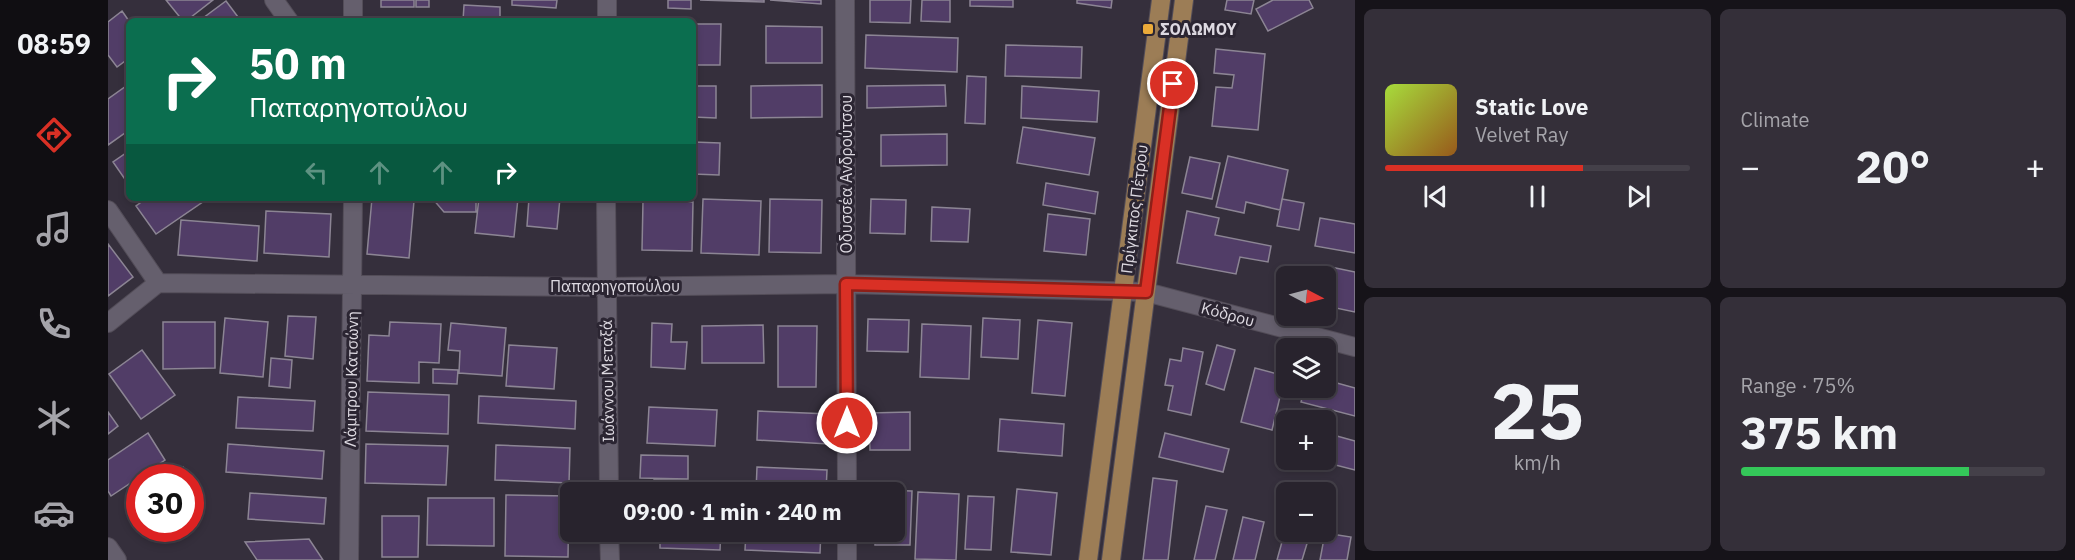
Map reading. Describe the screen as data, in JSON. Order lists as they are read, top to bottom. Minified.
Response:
{"streets":{"main road":["Πρίγκιπος Πέτρου"],"street":["Οδυσσέα Ανδρούτσου","Παπαρηγοπούλου","Κόδρου","Λάμπρου Κατσώνη","Ιωάννου Μεταξά"]},"crossings":[["Οδυσσέα Ανδρούτσου","Παπαρηγοπούλου"],["Πρίγκιπος Πέτρου","Παπαρηγοπούλου"],["Πρίγκιπος Πέτρου","Κόδρου"],["Παπαρηγοπούλου","Κόδρου"],["Παπαρηγοπούλου","Λάμπρου Κατσώνη"],["Παπαρηγοπούλου","Ιωάννου Μεταξά"]],"places":{"transit":["ΣΟΛΩΜΟΥ"]},"north":"right","page":{"tabs":"08:59","tile":["Climate",["25","km/h"],["Range · 75%","375 km"]],"turn":["50 m","Παπαρηγοπούλου"],"song":["Static Love","Velvet Ray"],"heat":["−","20°","+"],"map_buttons":["+","−"],"limit":"30","trip":"09:00 · 1 min · 240 m"}}
